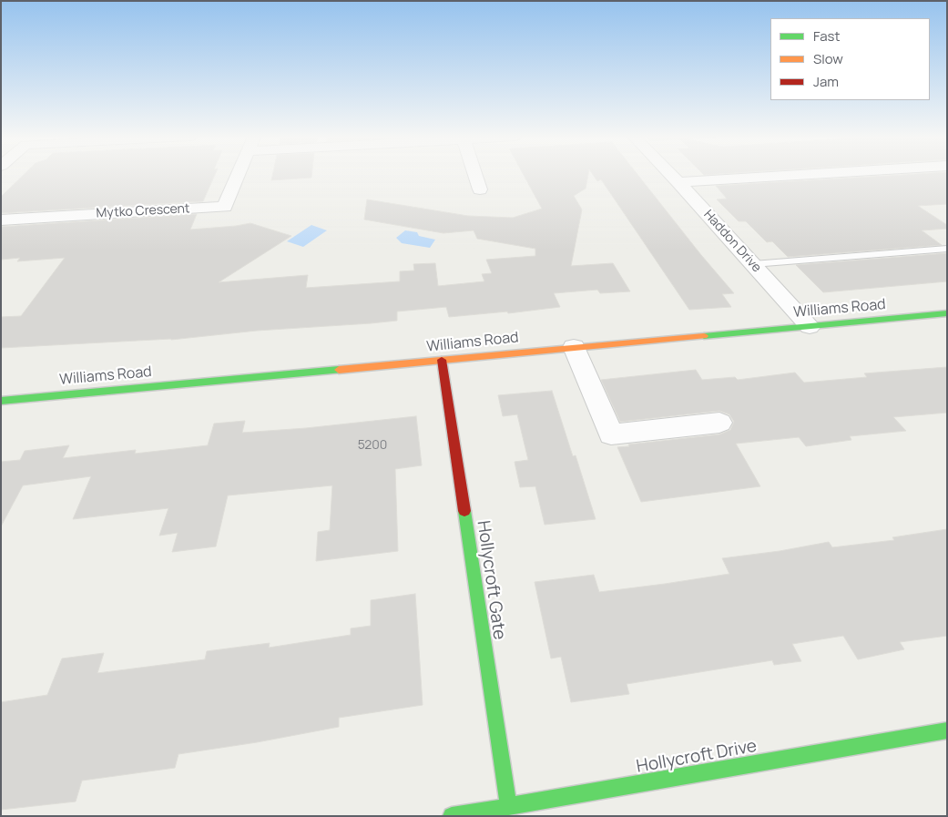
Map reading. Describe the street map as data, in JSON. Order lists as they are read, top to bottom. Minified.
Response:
{"streets":{"street":["Mytko Crescent","Haddon Drive","Williams Road","Hollycroft Gate","Hollycroft Drive"]},"crossings":[["Haddon Drive","Williams Road"],["Williams Road","Hollycroft Gate"],["Hollycroft Gate","Hollycroft Drive"]],"house_numbers":["5200"],"legend":["Fast","Slow","Jam"]}
